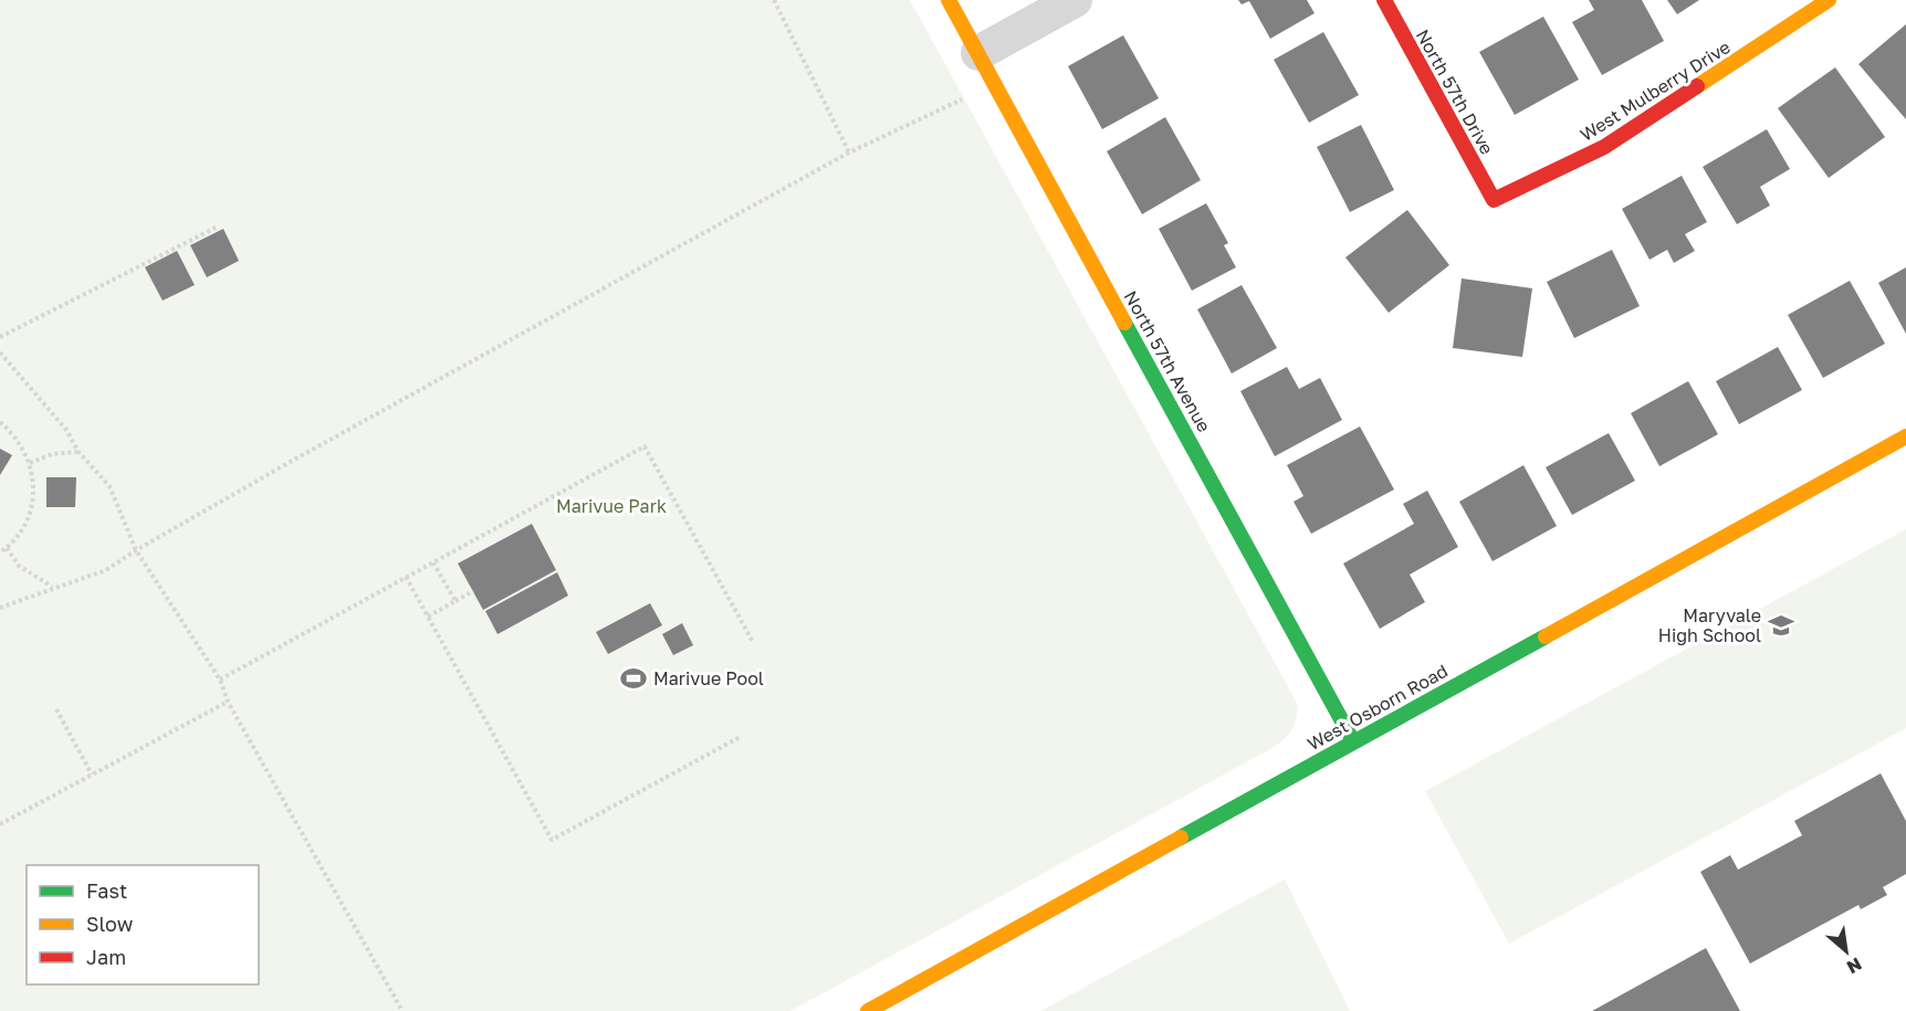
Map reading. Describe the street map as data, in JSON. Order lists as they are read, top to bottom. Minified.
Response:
{"streets":{"street":["West Mulberry Drive","North 57th Drive","North 57th Avenue","West Osborn Road"]},"crossings":[["West Mulberry Drive","North 57th Drive"],["North 57th Avenue","West Osborn Road"]],"parks":["Marivue Park"],"places":{"school or university":["Maryvale High School"],"sports":["Marivue Pool"]},"legend":["Fast","Slow","Jam"],"north":"bottom right"}
